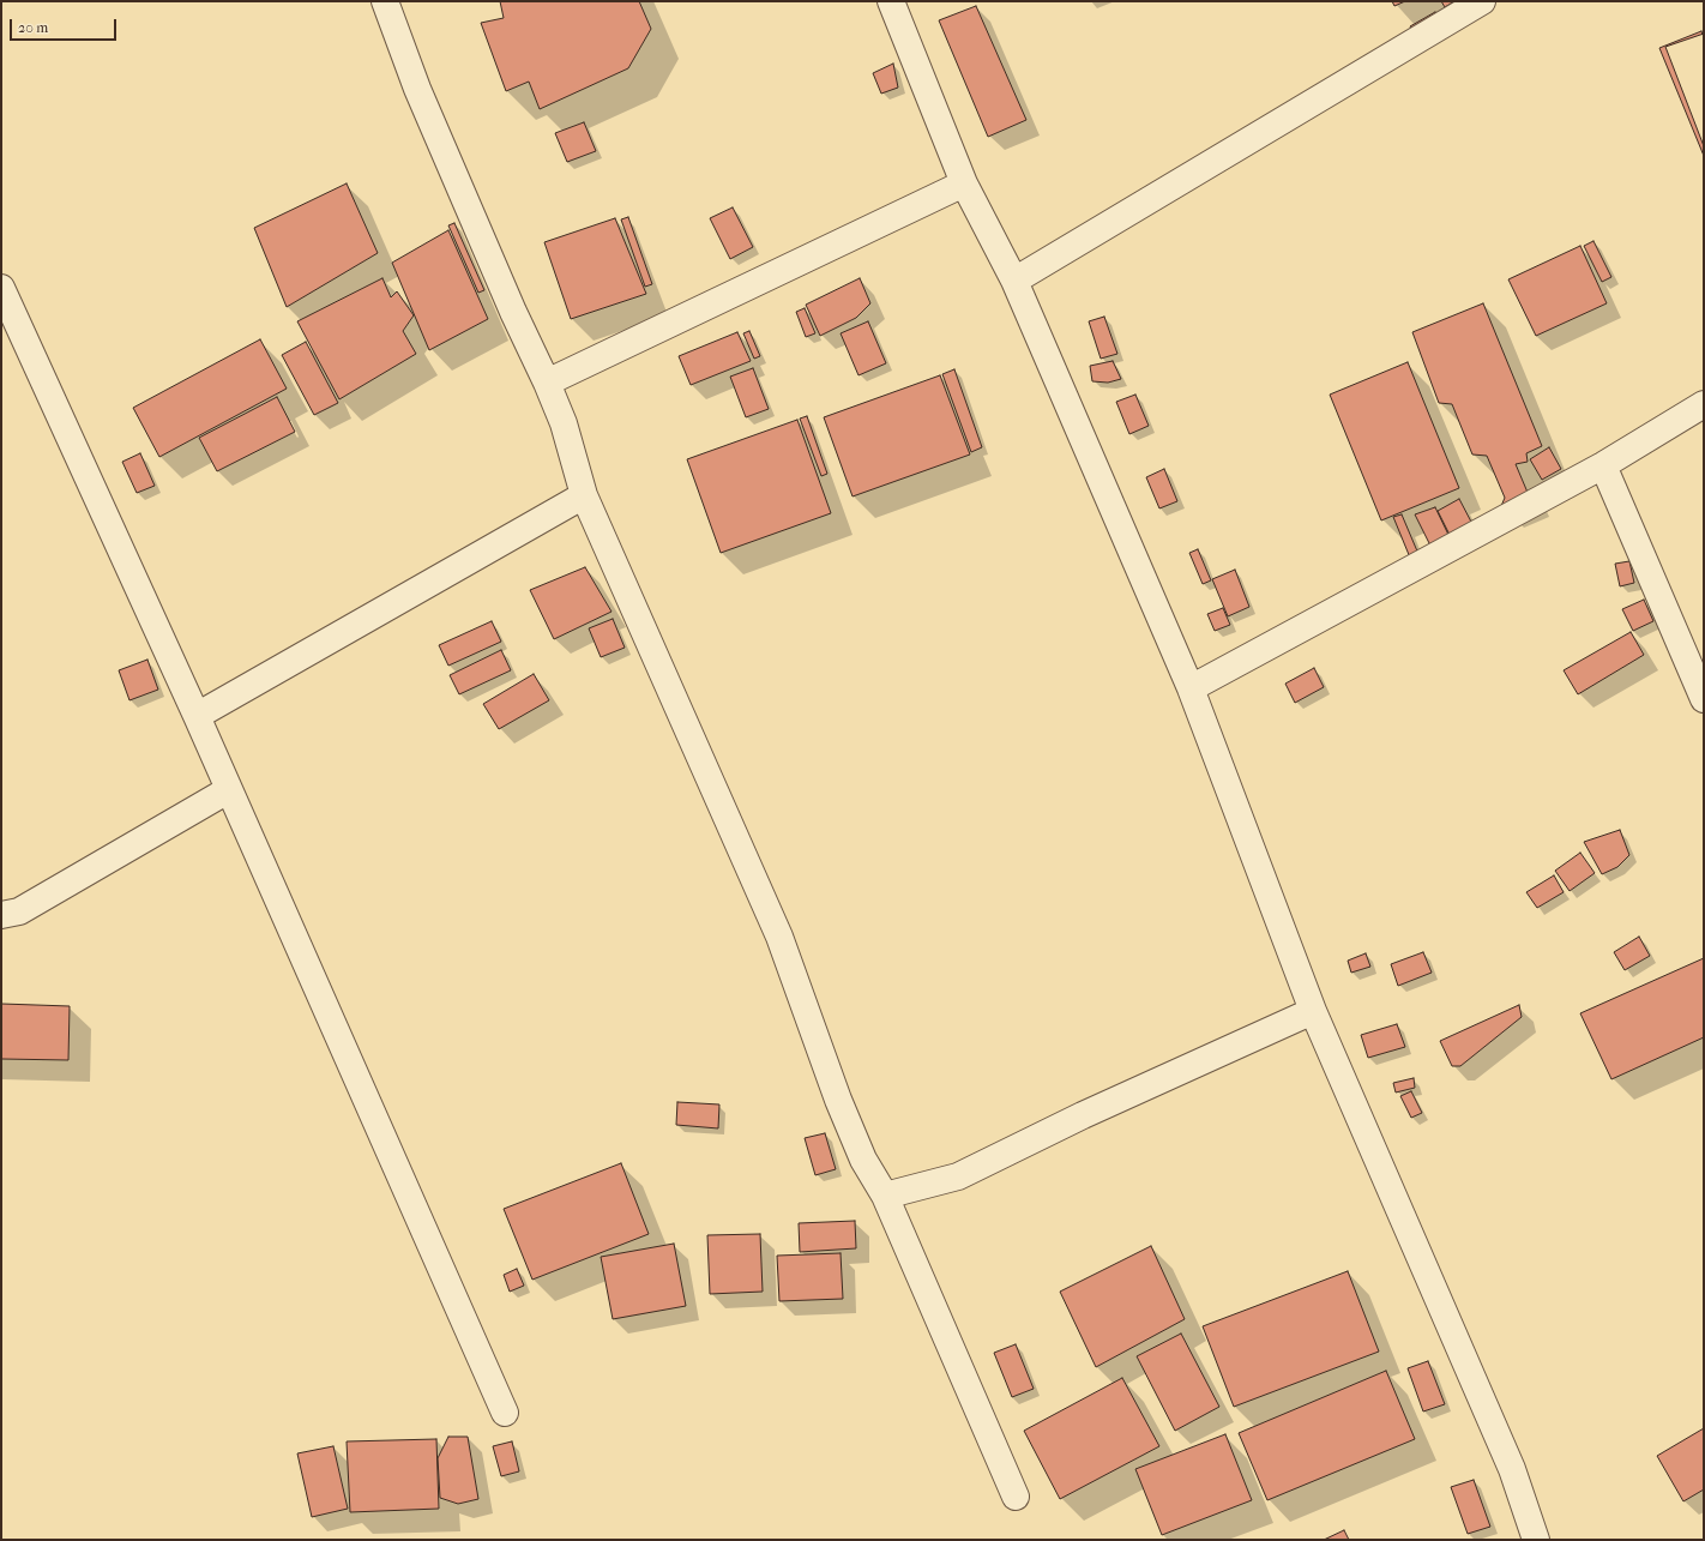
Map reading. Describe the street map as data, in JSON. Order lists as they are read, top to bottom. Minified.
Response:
{"scale_bar":"20 m"}
